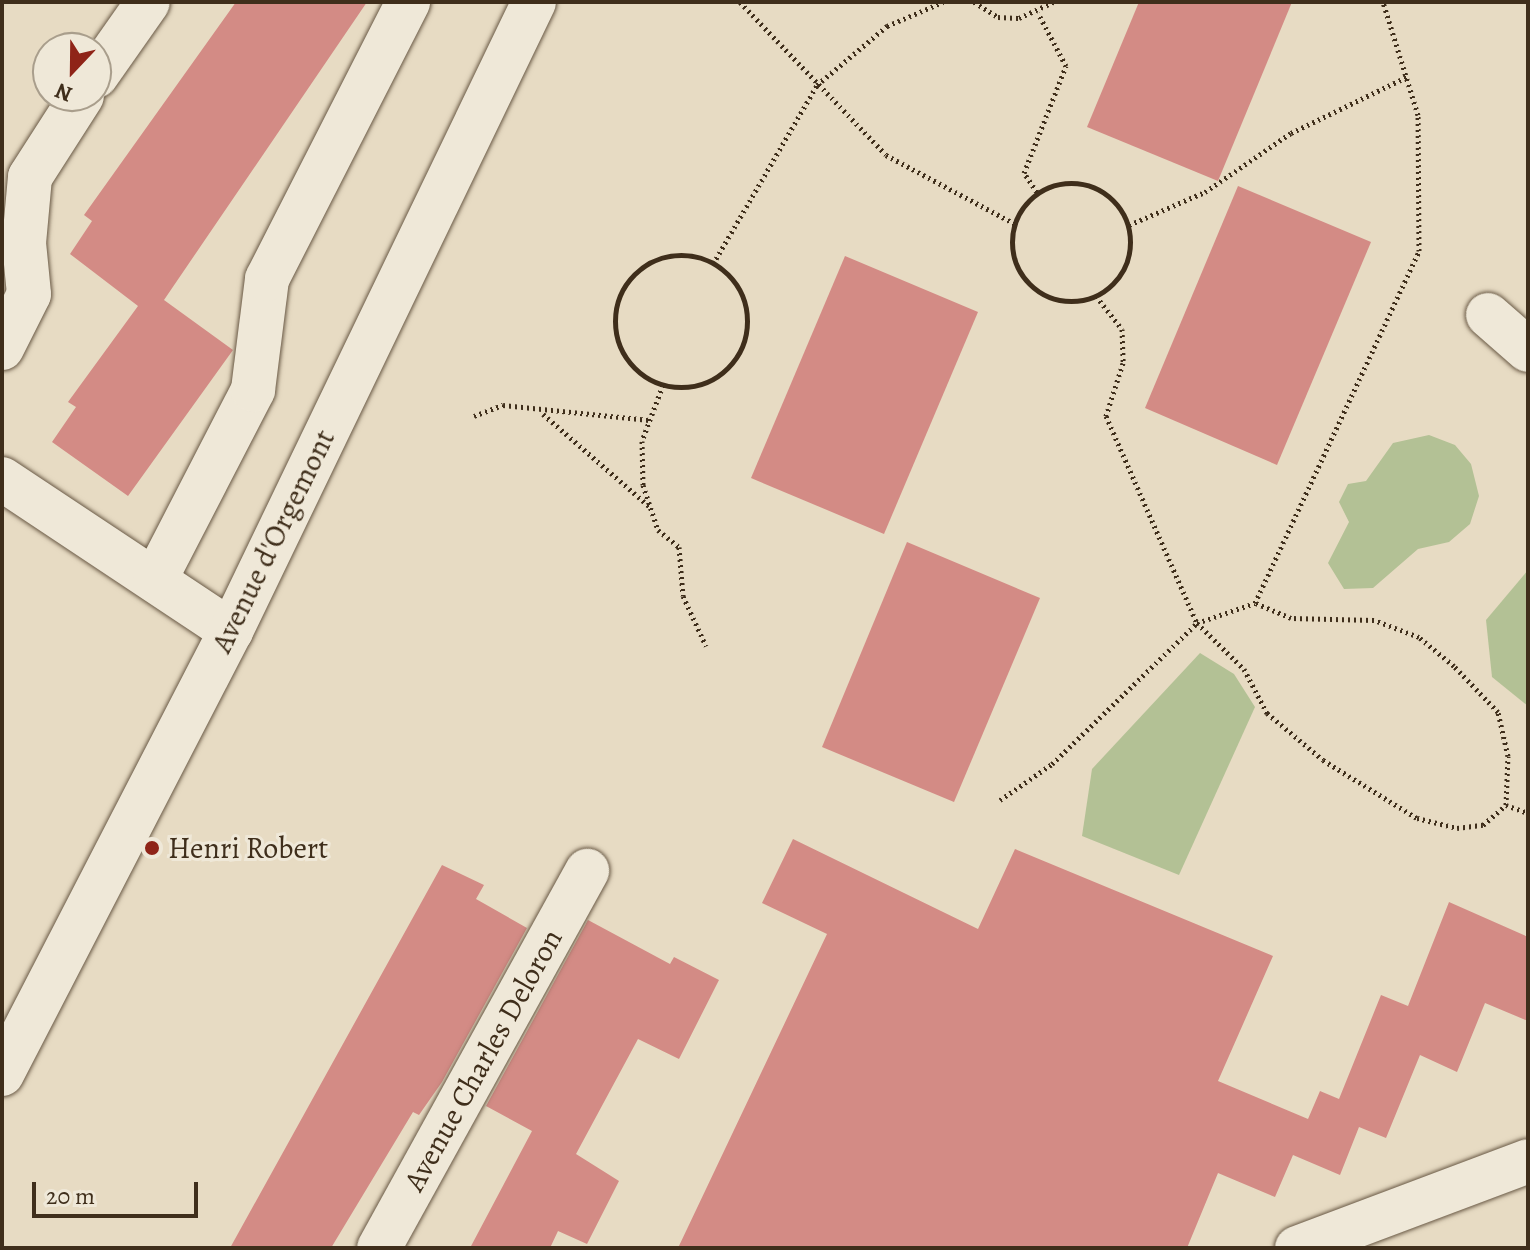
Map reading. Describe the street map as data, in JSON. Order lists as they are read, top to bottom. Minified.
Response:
{"streets":{"street":["Avenue d'Orgemont","Avenue Charles Deloron"]},"places":["Henri Robert"],"scale_bar":"20 m","north":"bottom"}
